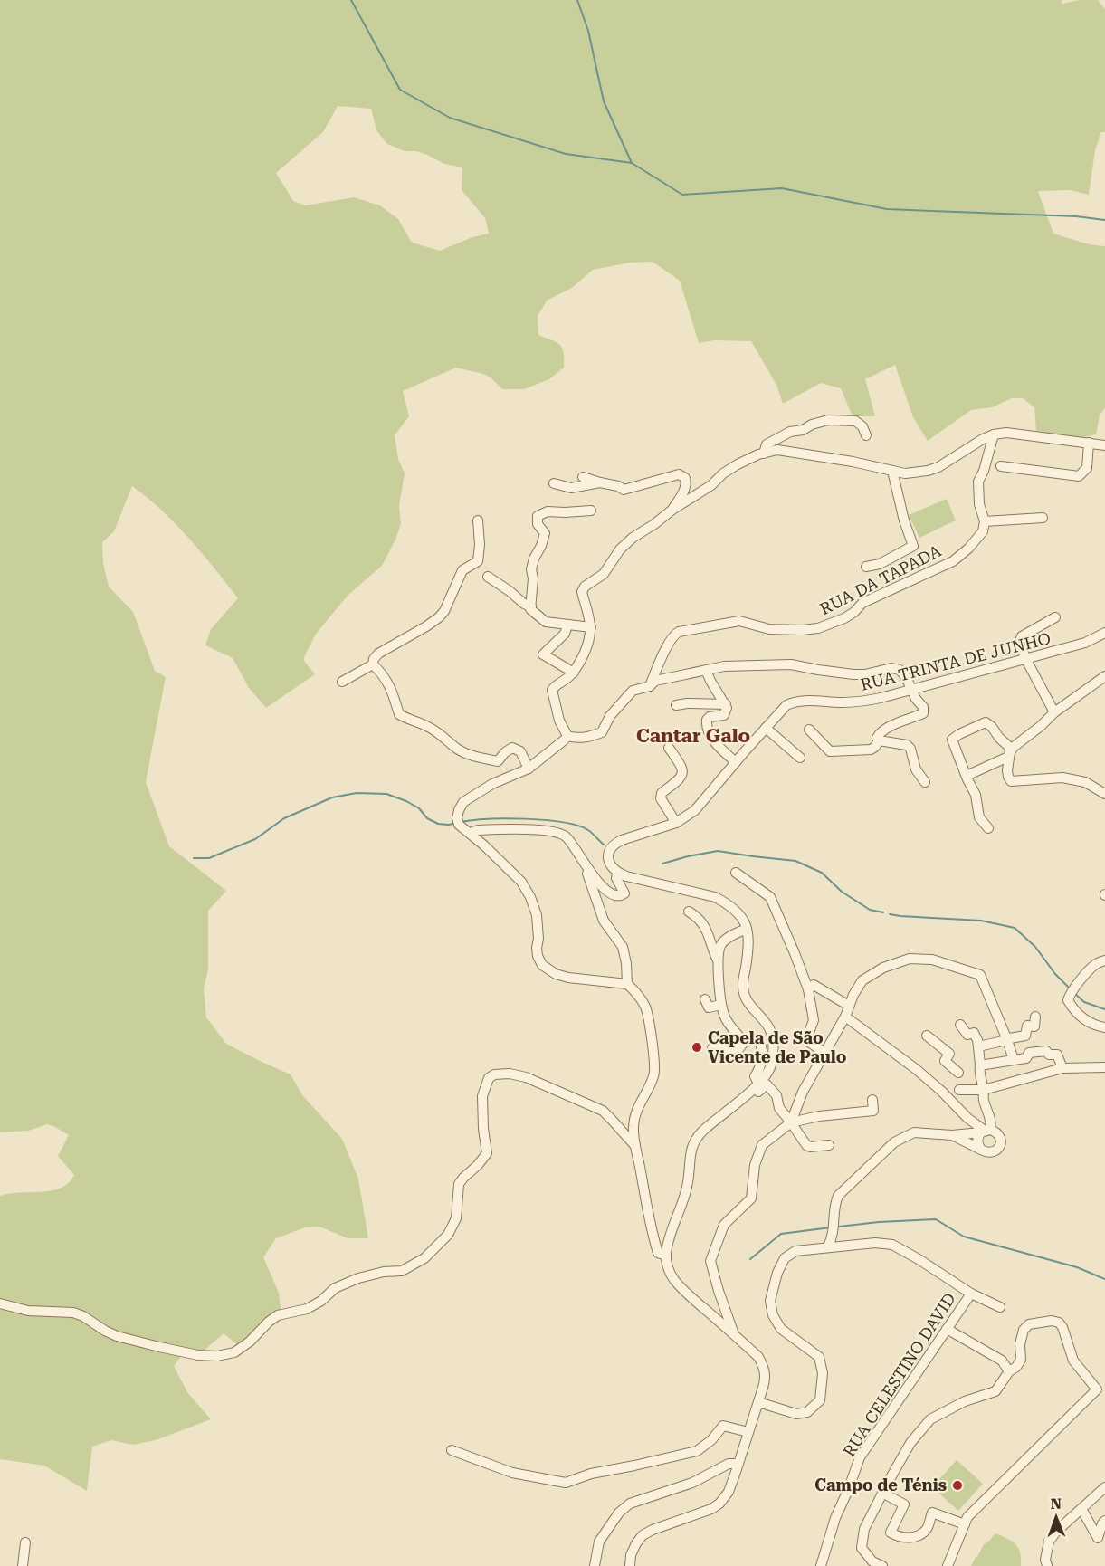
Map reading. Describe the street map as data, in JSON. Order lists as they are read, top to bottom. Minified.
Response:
{"streets":{"street":["RUA DA TAPADA","RUA TRINTA DE JUNHO","RUA CELESTINO DAVID"]},"districts":["Cantar Galo"],"places":["Capela de São Vicente de Paulo","Campo de Ténis"],"north":"top"}
